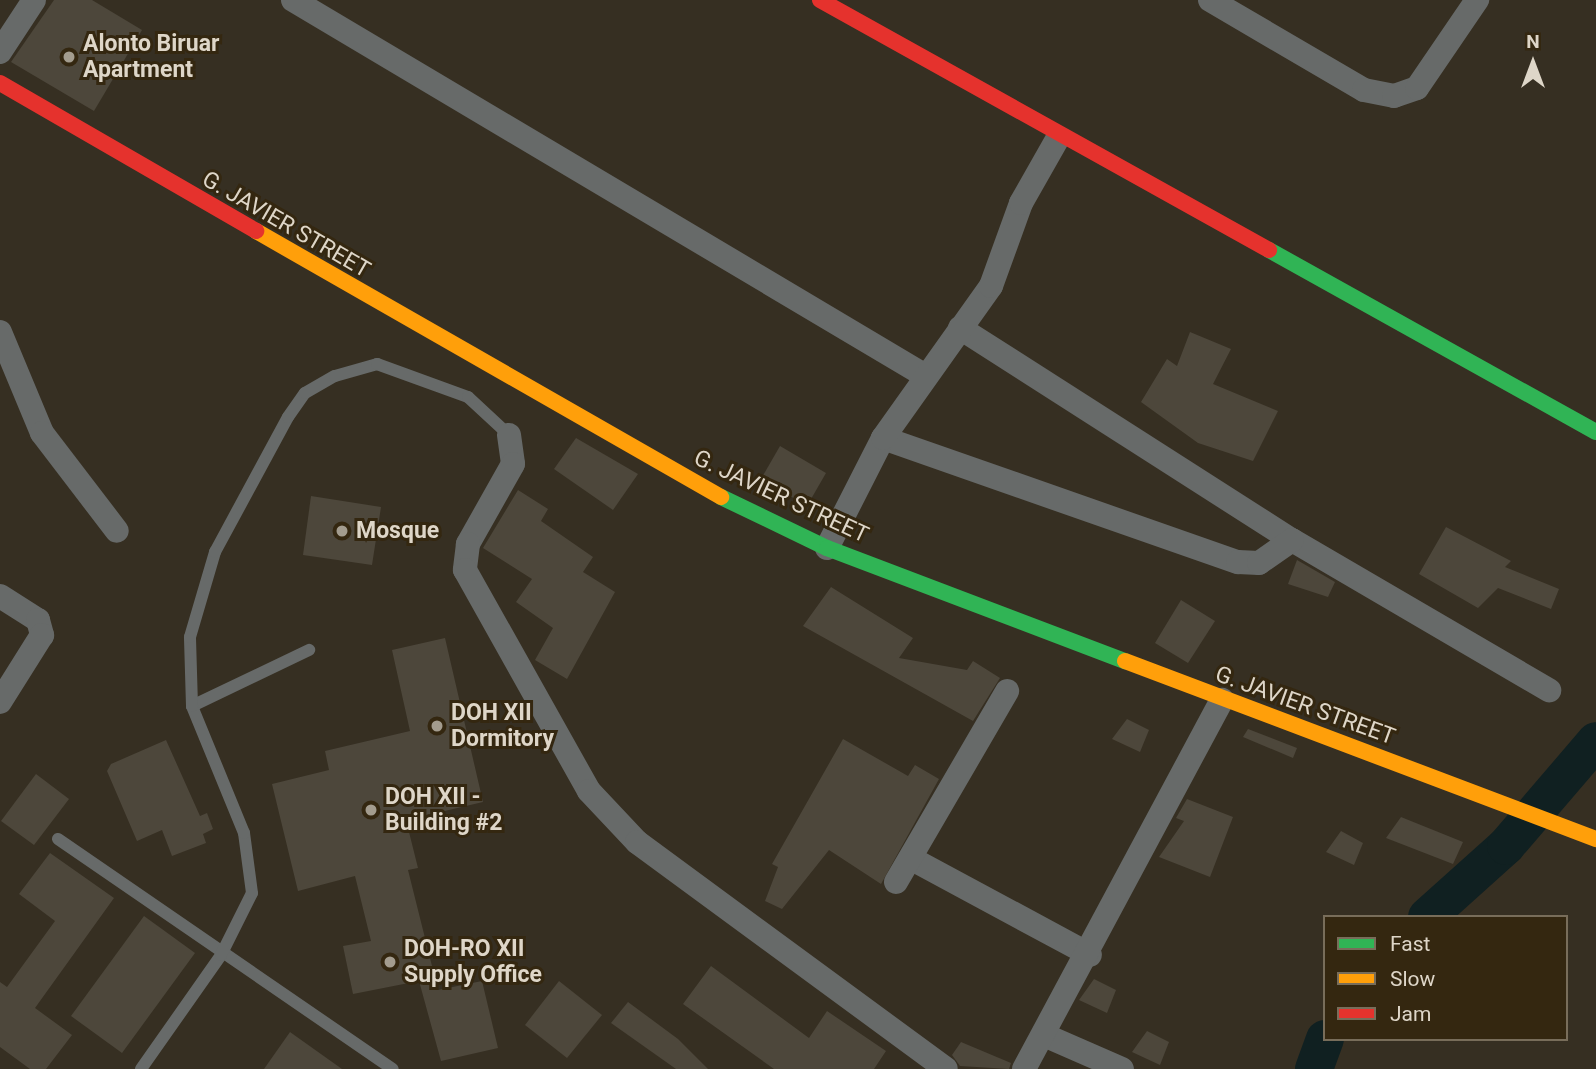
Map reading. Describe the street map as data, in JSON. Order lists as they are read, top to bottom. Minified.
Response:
{"streets":{"street":["G. JAVIER STREET"]},"places":["Alonto Biruar Apartment","Mosque","DOH XII Dormitory","DOH XII - Building #2","DOH-RO XII Supply Office"],"legend":["Fast","Slow","Jam"],"north":"top"}
